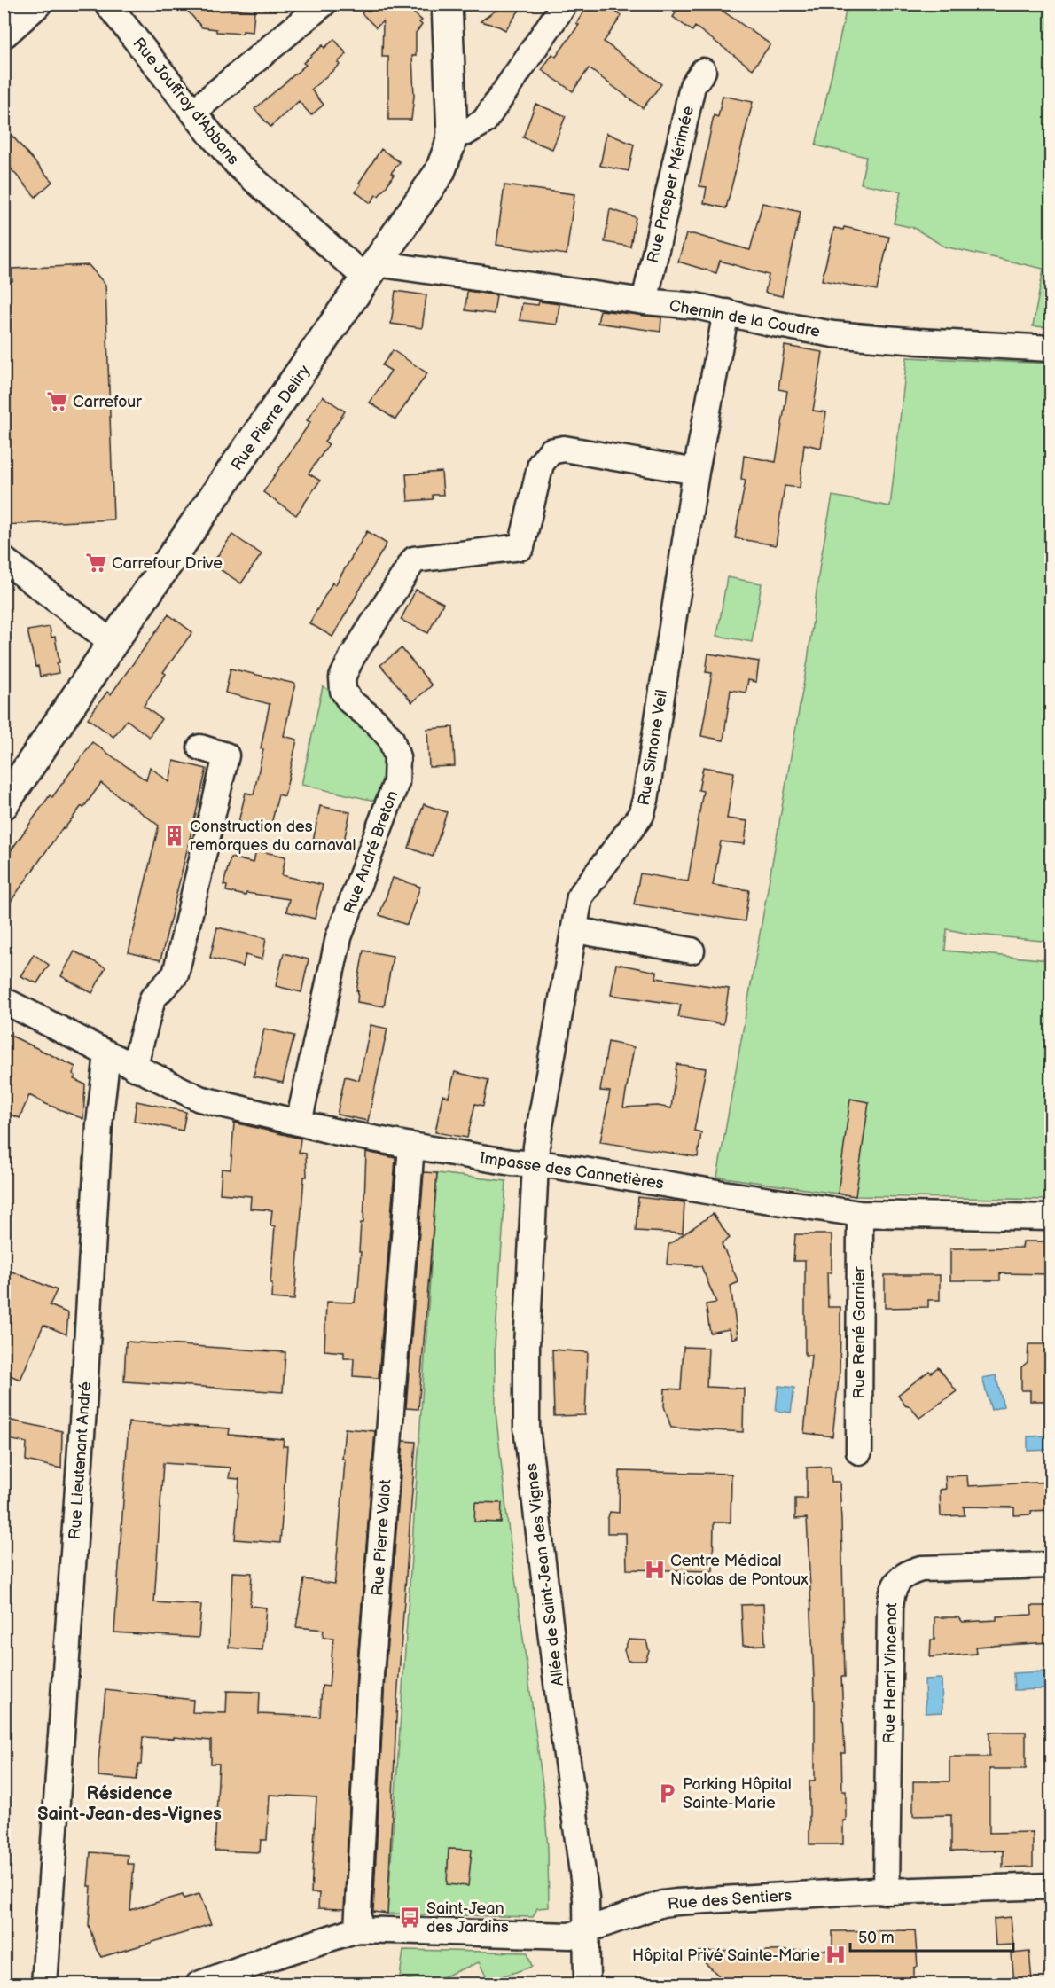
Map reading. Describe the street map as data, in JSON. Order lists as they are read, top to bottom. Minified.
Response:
{"streets":{"street":["Rue Jouffroy d'Abbans","Rue Prosper Mérimée","Chemin de la Coudre","Rue Pierre Deliry","Rue Simone Veil","Rue André Breton","Impasse des Cannetières","Rue René Garnier","Rue Lieutenant André","Rue Pierre Valot","Allée de Saint-Jean des Vignes","Rue Henri Vincenot","Rue des Sentiers"]},"crossings":[["Rue Jouffroy d'Abbans","Chemin de la Coudre"],["Rue Jouffroy d'Abbans","Rue Pierre Deliry"],["Rue Prosper Mérimée","Chemin de la Coudre"],["Chemin de la Coudre","Rue Pierre Deliry"],["Chemin de la Coudre","Rue Simone Veil"],["Rue Simone Veil","Rue André Breton"],["Rue Simone Veil","Impasse des Cannetières"],["Rue Simone Veil","Allée de Saint-Jean des Vignes"],["Rue André Breton","Impasse des Cannetières"],["Impasse des Cannetières","Rue René Garnier"],["Impasse des Cannetières","Rue Lieutenant André"],["Impasse des Cannetières","Rue Pierre Valot"],["Impasse des Cannetières","Allée de Saint-Jean des Vignes"],["Rue Pierre Valot","Rue des Sentiers"],["Allée de Saint-Jean des Vignes","Rue des Sentiers"],["Rue Henri Vincenot","Rue des Sentiers"]],"districts":["Résidence Saint-Jean-des-Vignes"],"places":{"supermarket":["Carrefour","Carrefour Drive"],"building":["Construction des remorques du carnaval"],"hospital":["Centre Médical Nicolas de Pontoux","Hôpital Privé Sainte-Marie"],"parking":["Parking Hôpital Sainte-Marie"],"bus stop":["Saint-Jean des Jardins"]},"scale_bar":"50 m"}
